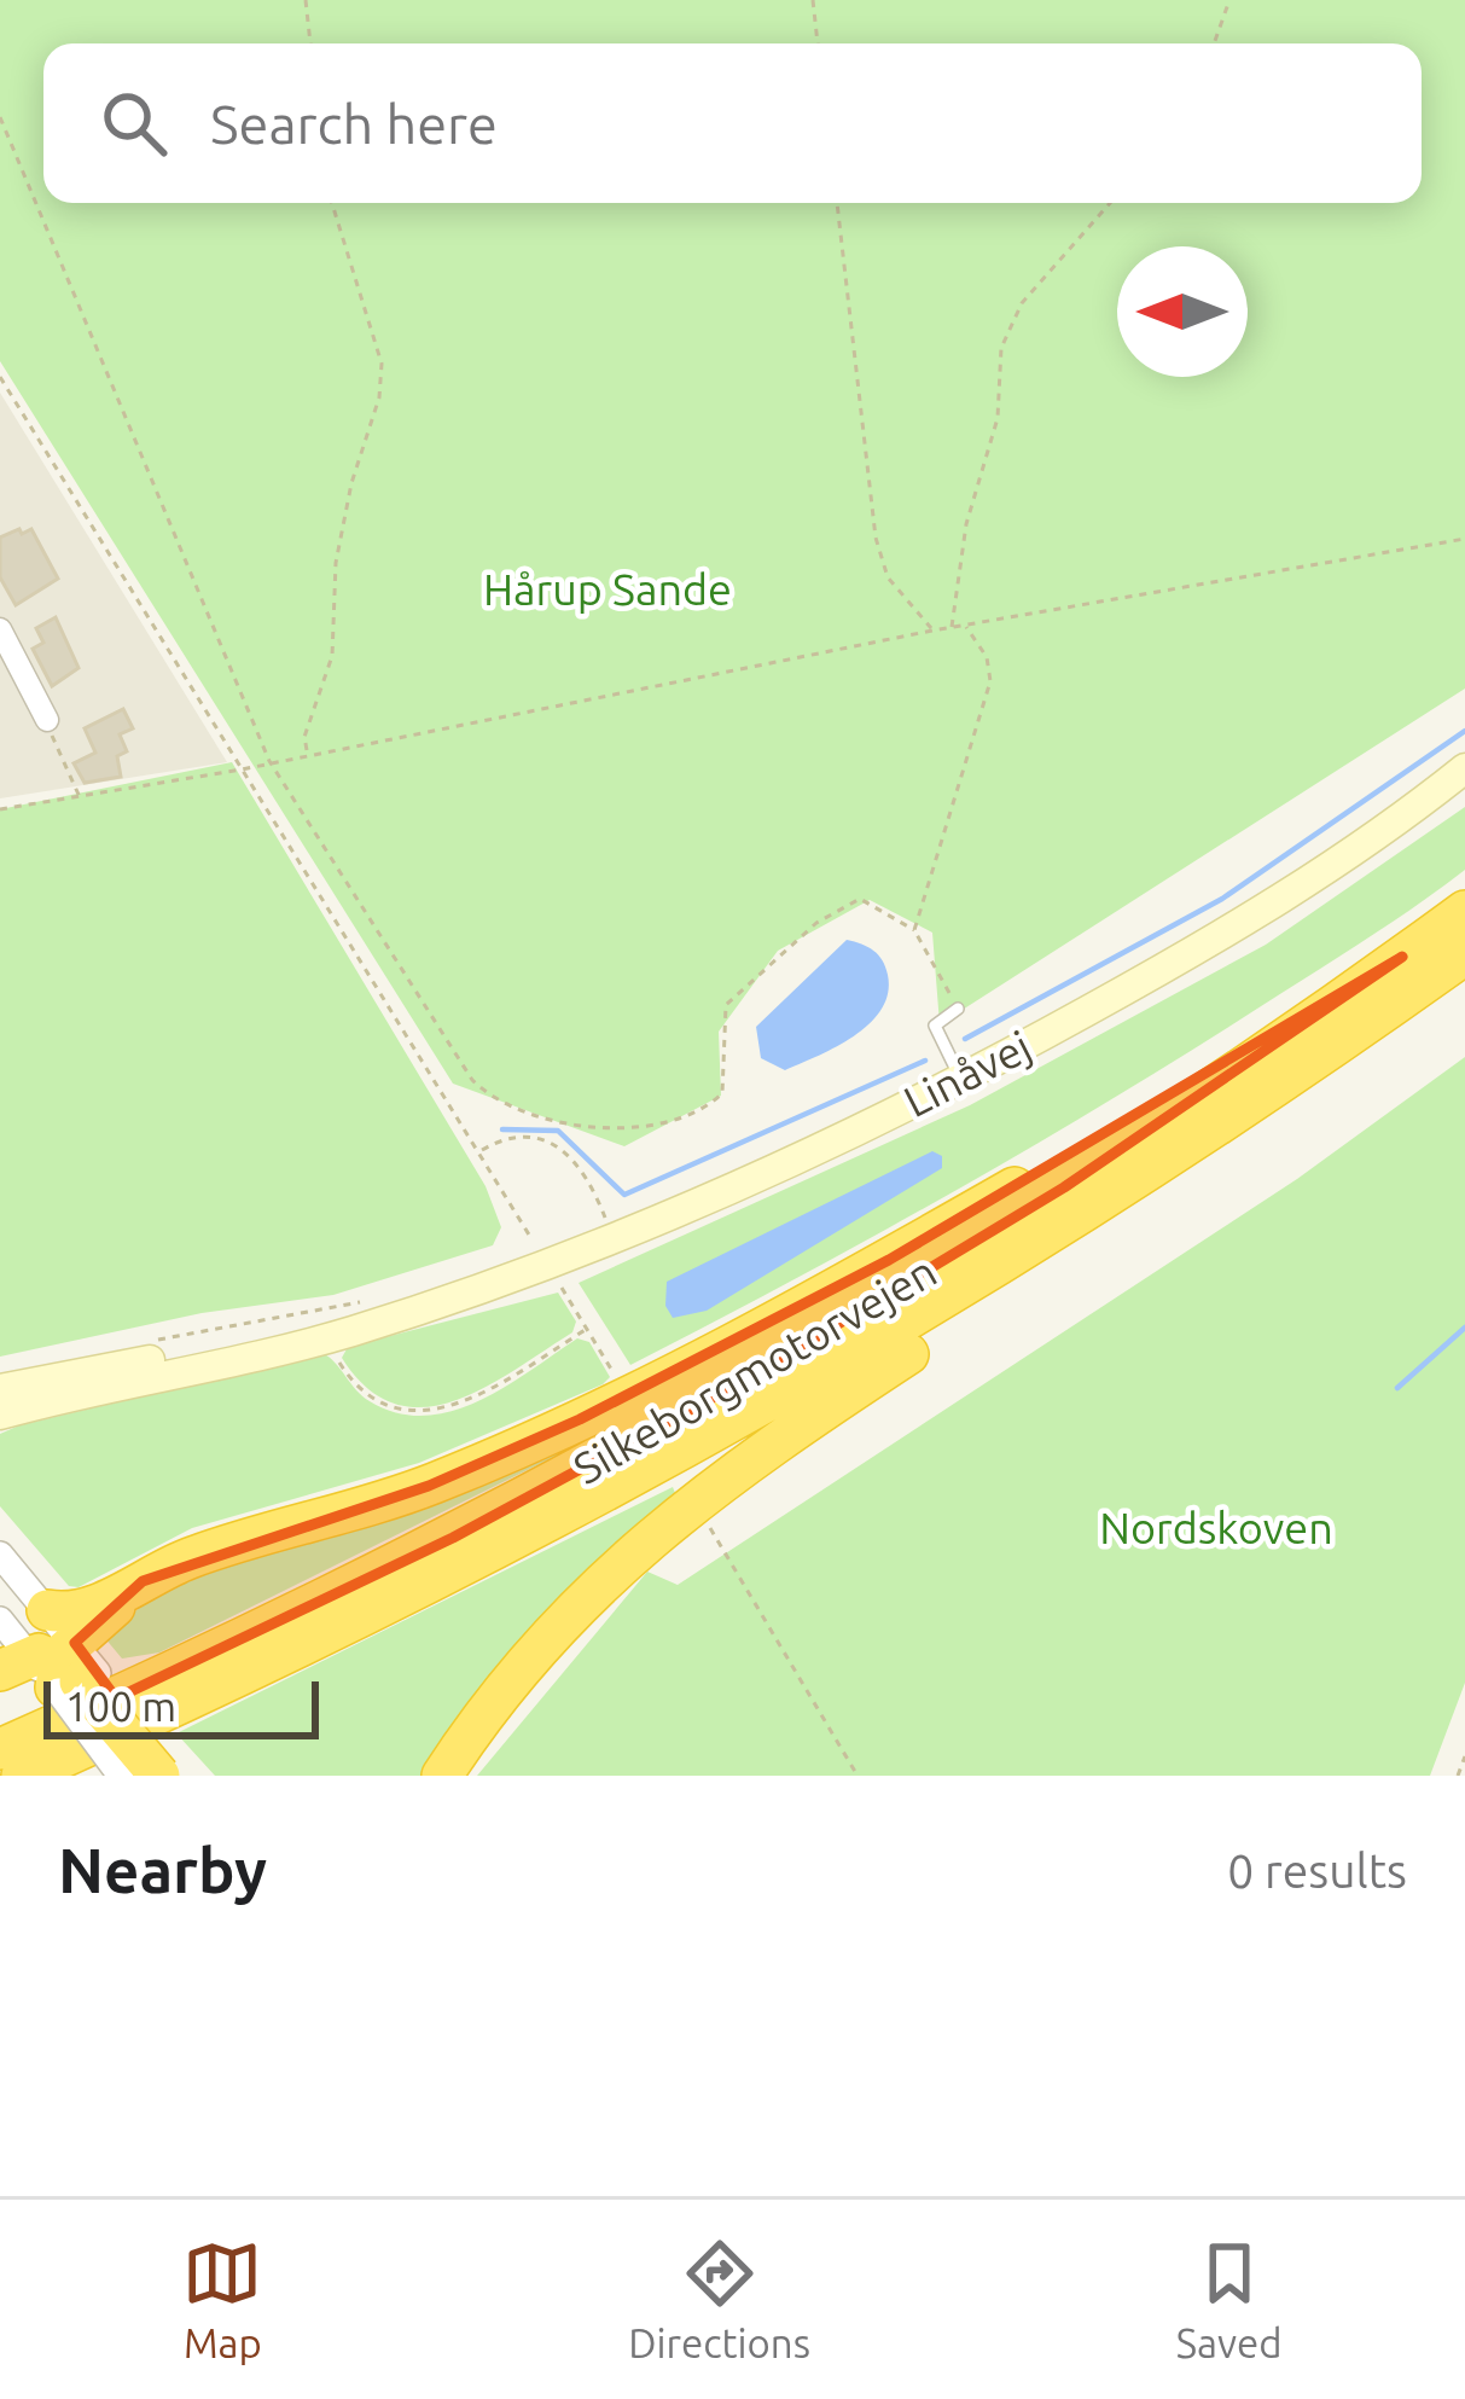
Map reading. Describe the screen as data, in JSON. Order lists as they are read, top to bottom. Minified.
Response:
{"streets":{"highway":["Silkeborgmotorvejen"],"main road":["Linåvej"]},"parks":["Hårup Sande","Nordskoven"],"scale_bar":"100 m","north":"left","page":{"search":"Search here","scale":"100 m","heading":["Nearby","0 results"],"nav":["Map","Directions","Saved"]}}
